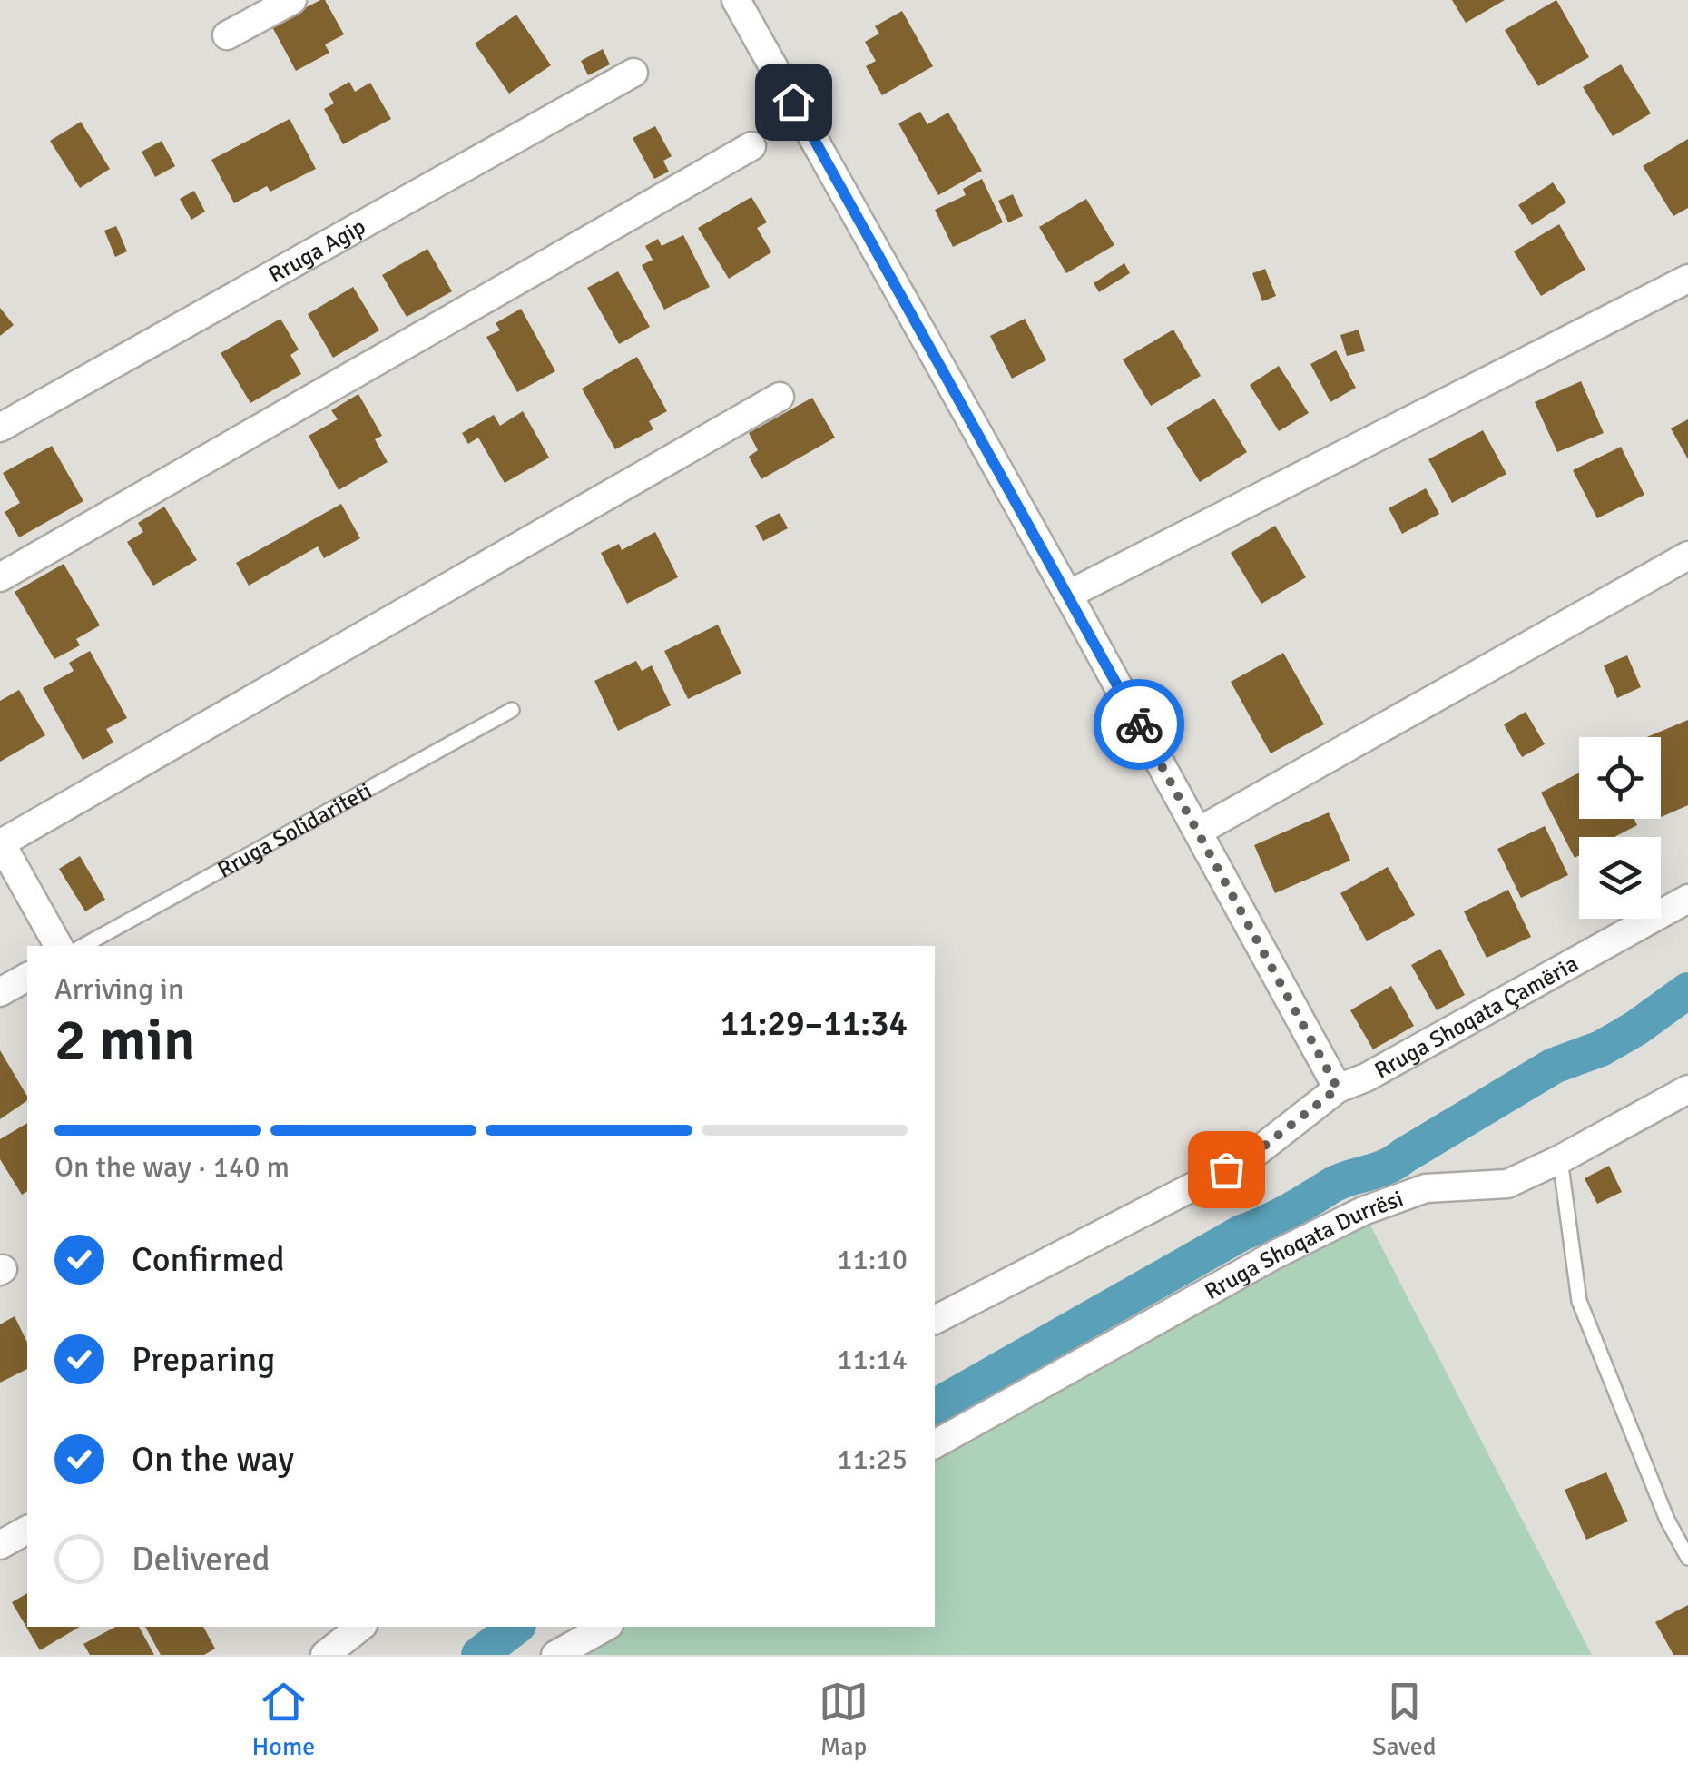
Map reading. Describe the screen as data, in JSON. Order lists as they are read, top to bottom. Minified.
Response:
{"streets":{"street":["Rruga Agip","Rruga Shoqata Çamëria","Rruga Shoqata Durrësi"],"lane":["Rruga Solidariteti"]},"page":{"heading":["2 min","Arriving in","11:29–11:34"],"bar":"On the way · 140 m","list":[["Confirmed","11:10"],["Preparing","11:14"],["On the way","11:25"],"Delivered"],"tabs":["Home","Map","Saved"]}}
